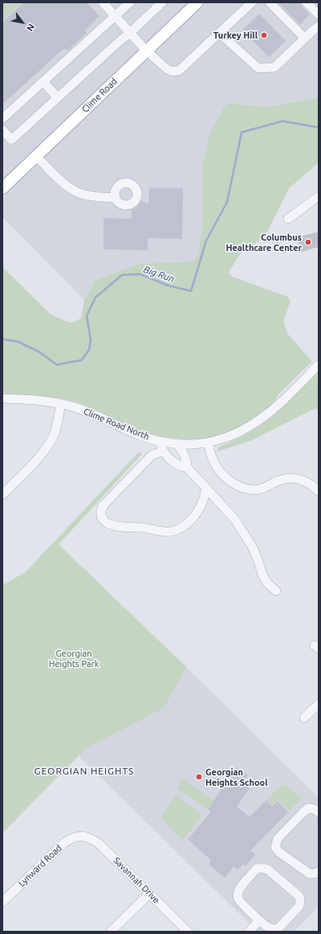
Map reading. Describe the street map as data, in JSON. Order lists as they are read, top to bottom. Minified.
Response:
{"streets":{"main road":["Clime Road"],"street":["Clime Road North","Lynward Road","Savannah Drive"]},"crossings":[["Lynward Road","Savannah Drive"]],"districts":["GEORGIAN HEIGHTS"],"water":["Big Run"],"parks":["Georgian Heights Park"],"places":["Turkey Hill","Columbus Healthcare Center","Georgian Heights School"],"north":"bottom right"}
